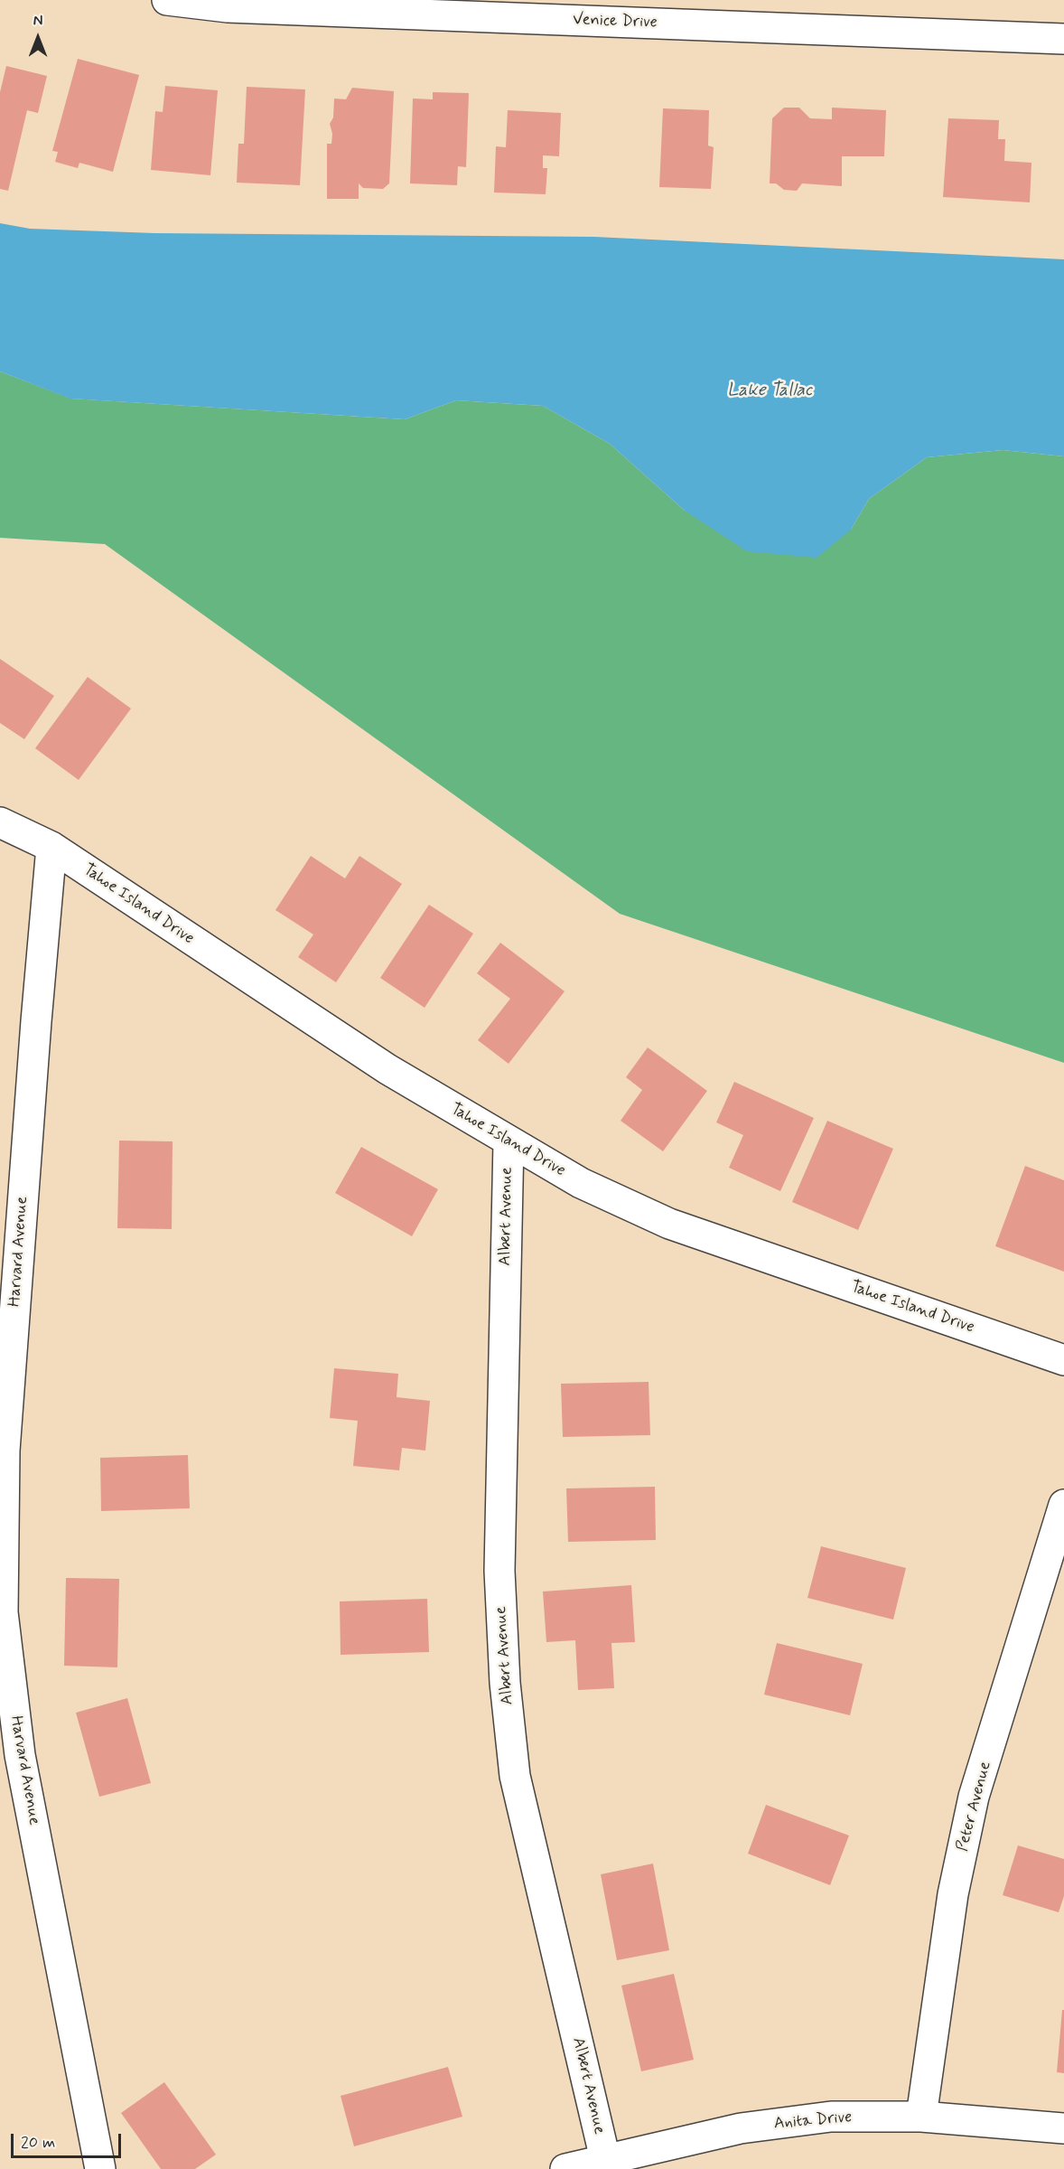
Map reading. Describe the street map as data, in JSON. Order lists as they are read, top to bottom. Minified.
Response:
{"streets":{"street":["Venice Drive","Tahoe Island Drive","Albert Avenue","Harvard Avenue","Peter Avenue","Anita Drive"]},"crossings":[["Tahoe Island Drive","Albert Avenue"],["Tahoe Island Drive","Harvard Avenue"],["Albert Avenue","Anita Drive"],["Peter Avenue","Anita Drive"]],"water":["Lake Tallac"],"scale_bar":"20 m","north":"top"}
